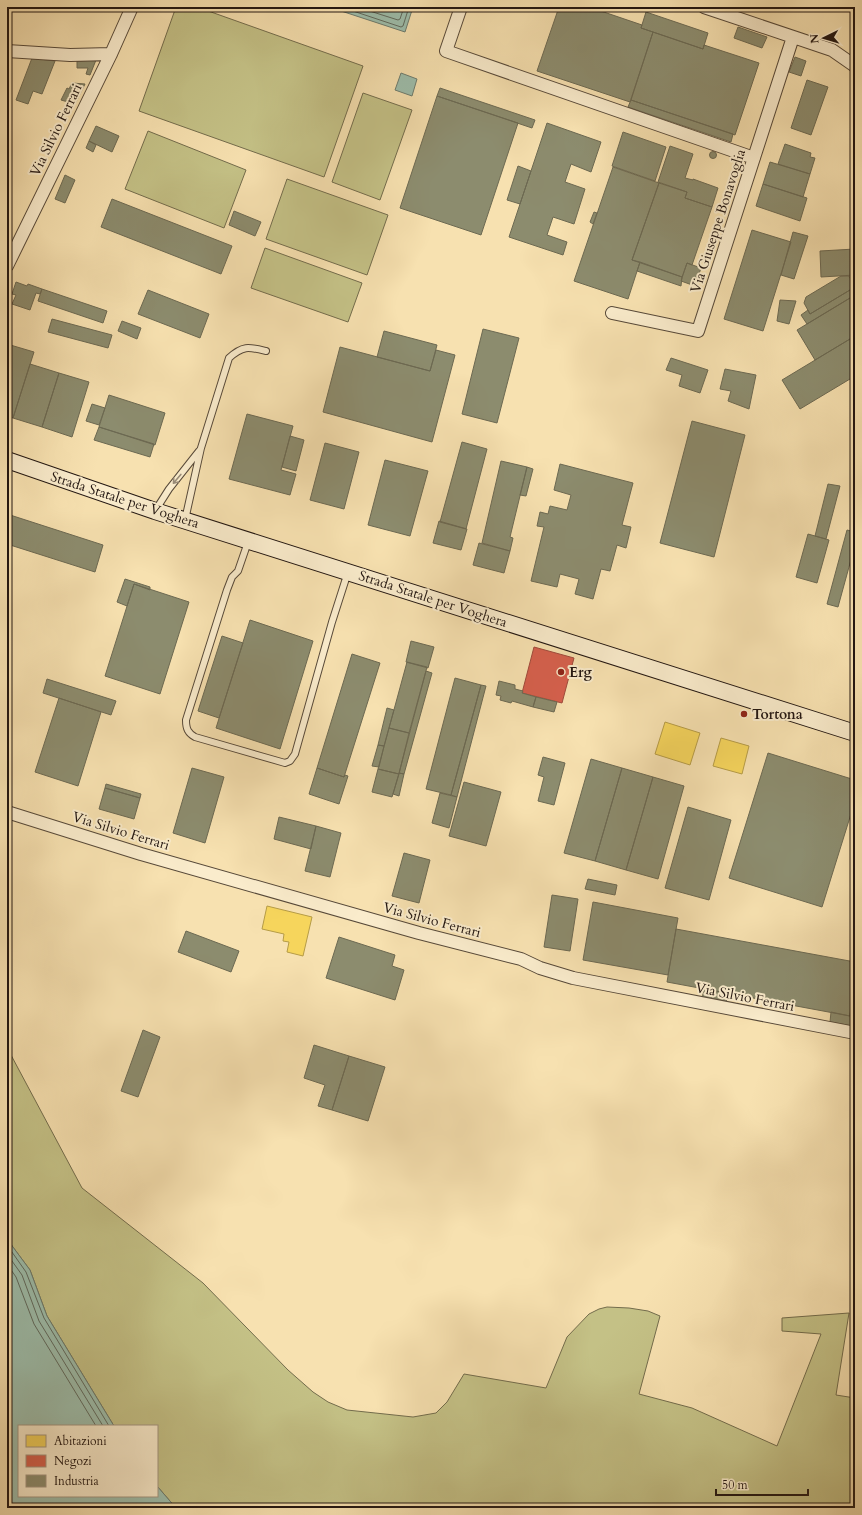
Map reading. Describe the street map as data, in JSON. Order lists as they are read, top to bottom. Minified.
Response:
{"streets":{"main road":["Strada Statale per Voghera"],"street":["Via Silvio Ferrari","Via Giuseppe Bonavoglia"]},"places":["Erg","Tortona"],"legend":["Abitazioni","Negozi","Industria"],"scale_bar":"50 m","north":"left"}
